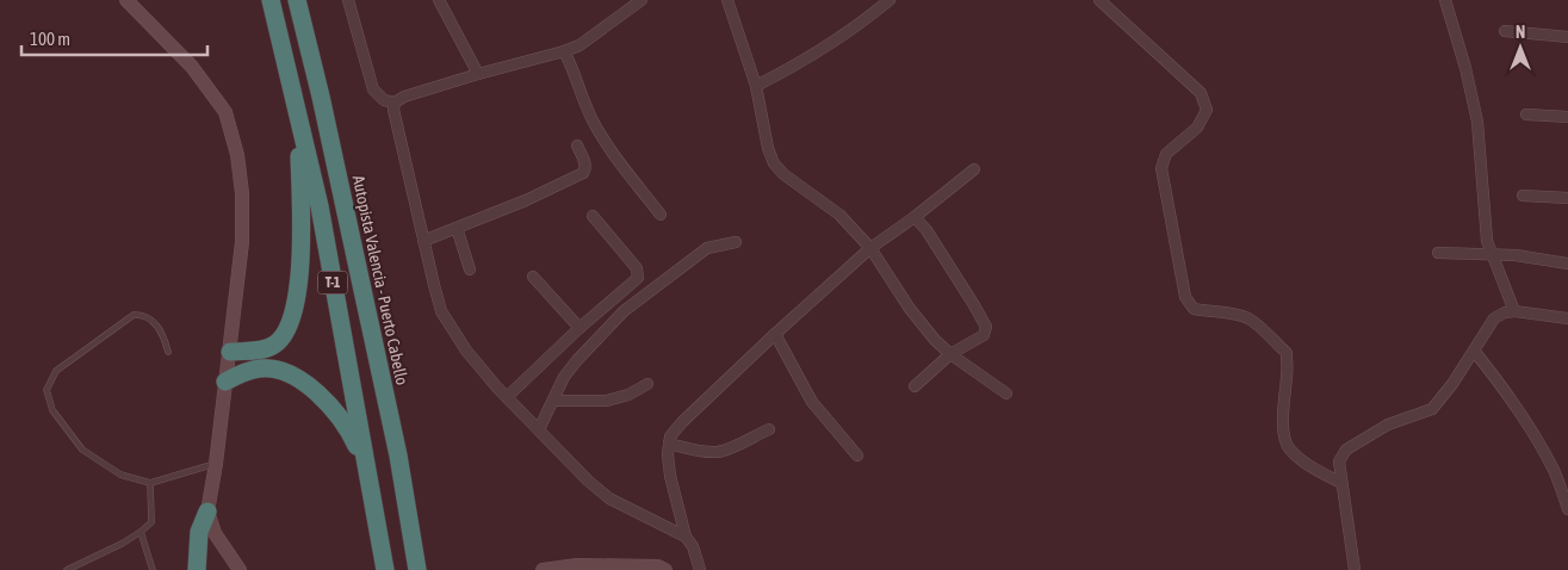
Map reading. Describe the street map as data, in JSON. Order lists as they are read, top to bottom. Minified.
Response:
{"streets":{"highway":["Autopista Valencia - Puerto Cabello","T-1"]},"scale_bar":"100 m","north":"top"}
